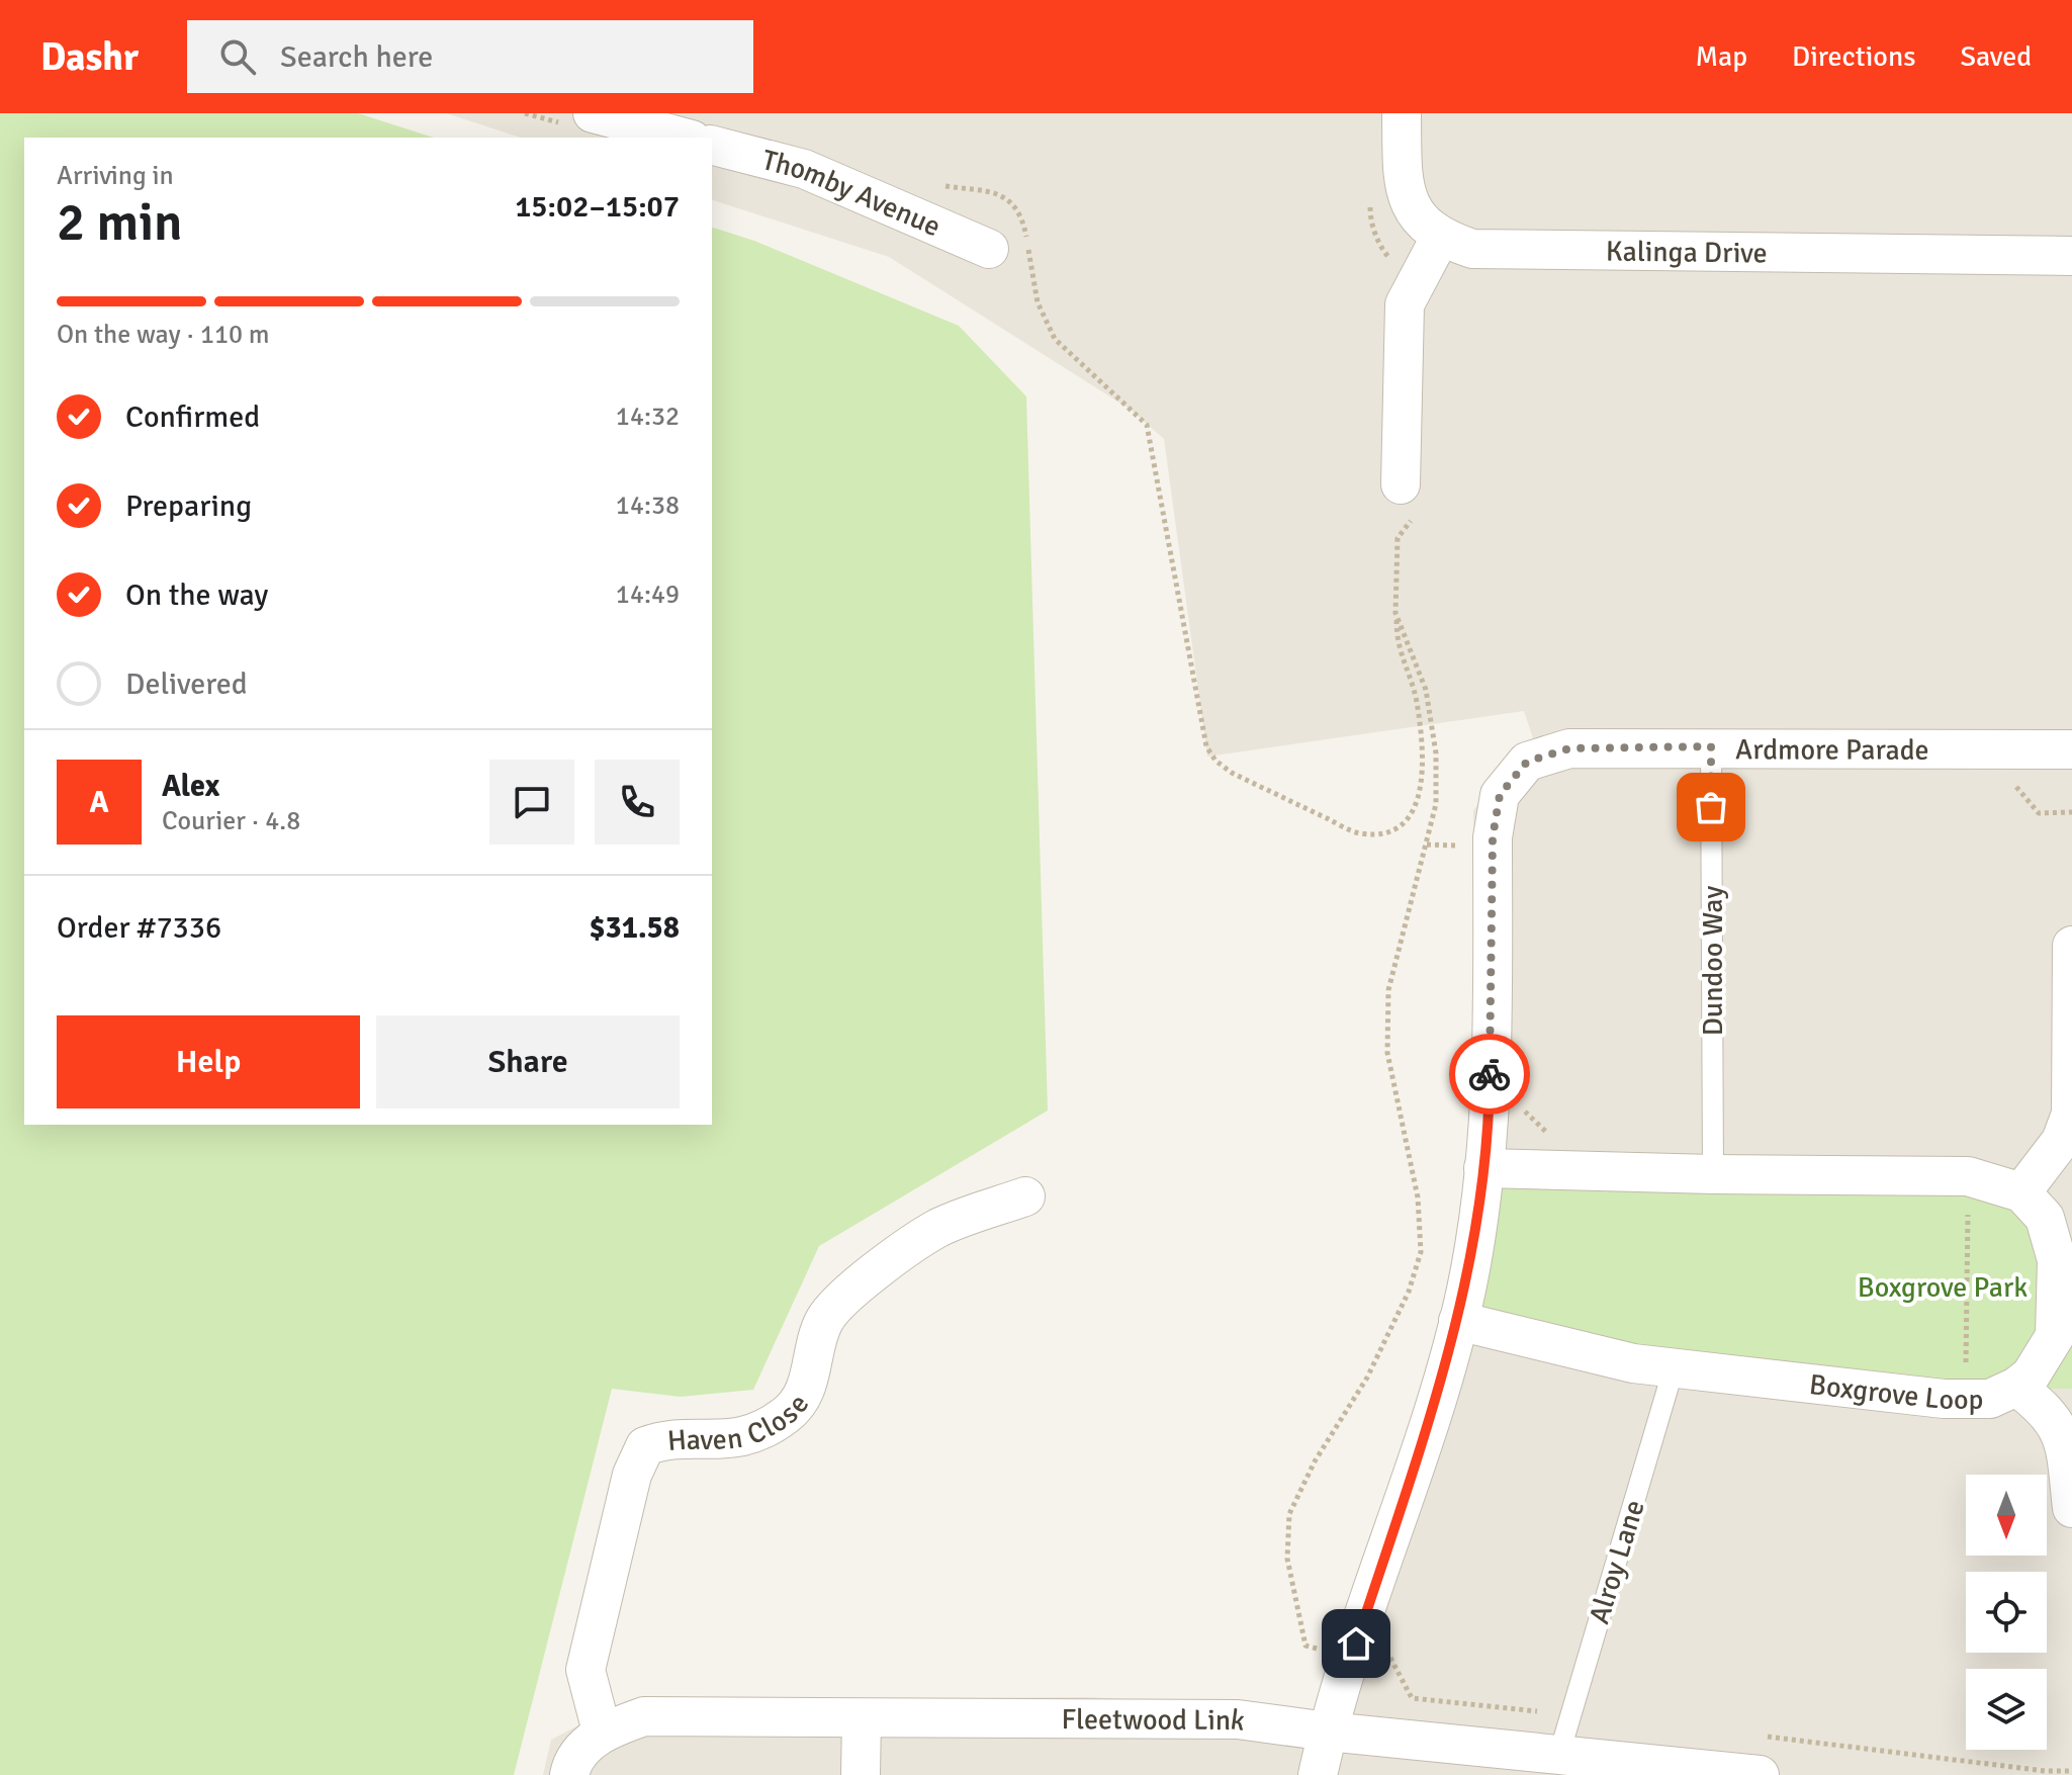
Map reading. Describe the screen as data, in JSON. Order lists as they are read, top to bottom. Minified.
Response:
{"streets":{"street":["Thomby Avenue","Kalinga Drive","Ardmore Parade","Boxgrove Loop","Haven Close","Fleetwood Link"],"lane":["Dundoo Way","Alroy Lane"]},"crossings":[["Ardmore Parade","Dundoo Way"],["Ardmore Parade","Boxgrove Loop"],["Ardmore Parade","Fleetwood Link"],["Boxgrove Loop","Alroy Lane"],["Haven Close","Fleetwood Link"],["Alroy Lane","Fleetwood Link"]],"parks":["Boxgrove Park"],"north":"bottom","page":{"header":"Dashr","search":"Search here","nav":["Map","Directions","Saved"],"heading":["2 min","Arriving in","15:02–15:07"],"panel":["Alex","Courier · 4.8","Order #7336","$31.58"],"bar":"On the way · 110 m","list":[["Confirmed","14:32"],["Preparing","14:38"],["On the way","14:49"],"Delivered"],"round":"A","buttons":["Help","Share"]}}
